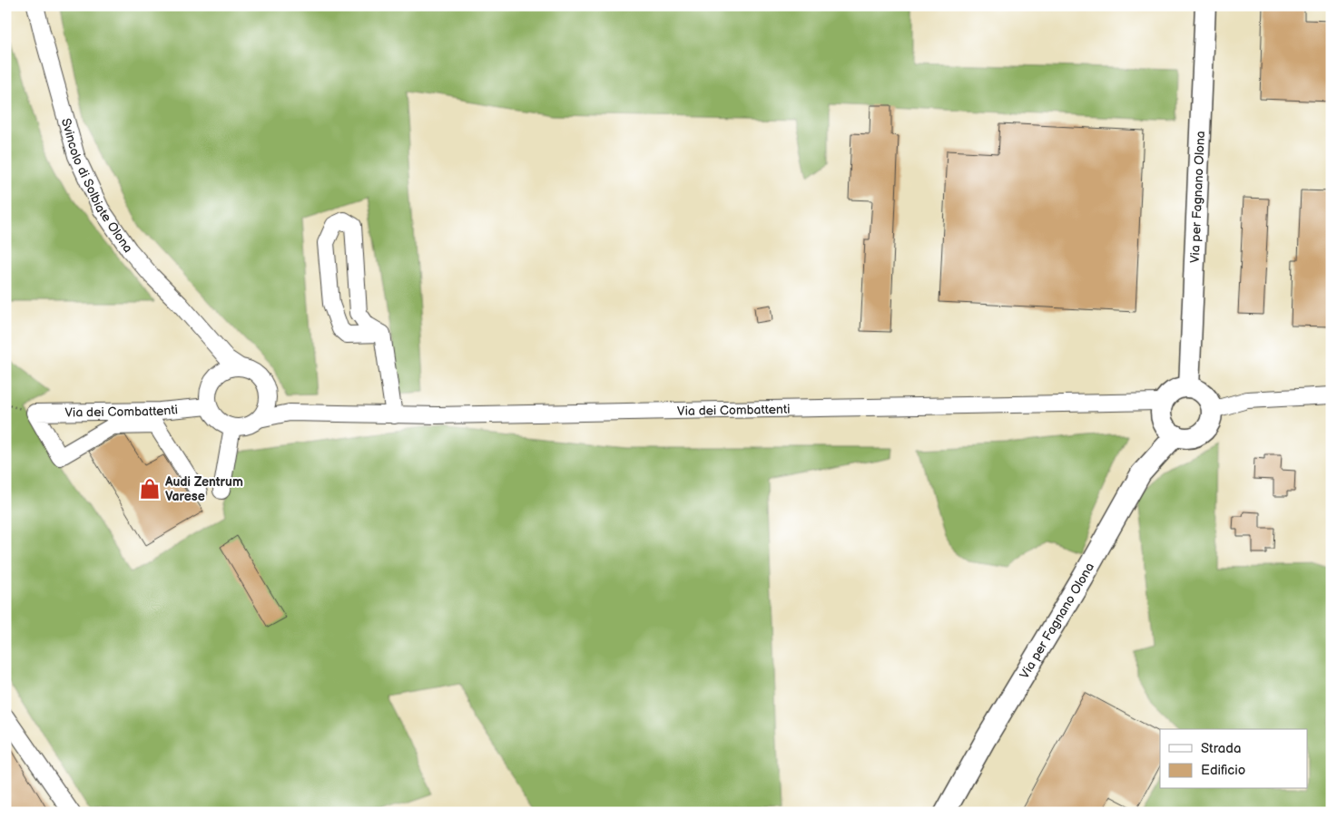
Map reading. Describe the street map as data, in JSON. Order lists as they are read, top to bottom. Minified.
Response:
{"streets":{"main road":["Via per Fagnano Olona"],"street":["Svincolo di Solbiate Olona","Via dei Combattenti"]},"crossings":[["Svincolo di Solbiate Olona","Via dei Combattenti"],["Via per Fagnano Olona","Via dei Combattenti"]],"places":{"shop":["Audi Zentrum Varese"]},"legend":["Strada","Edificio"]}
